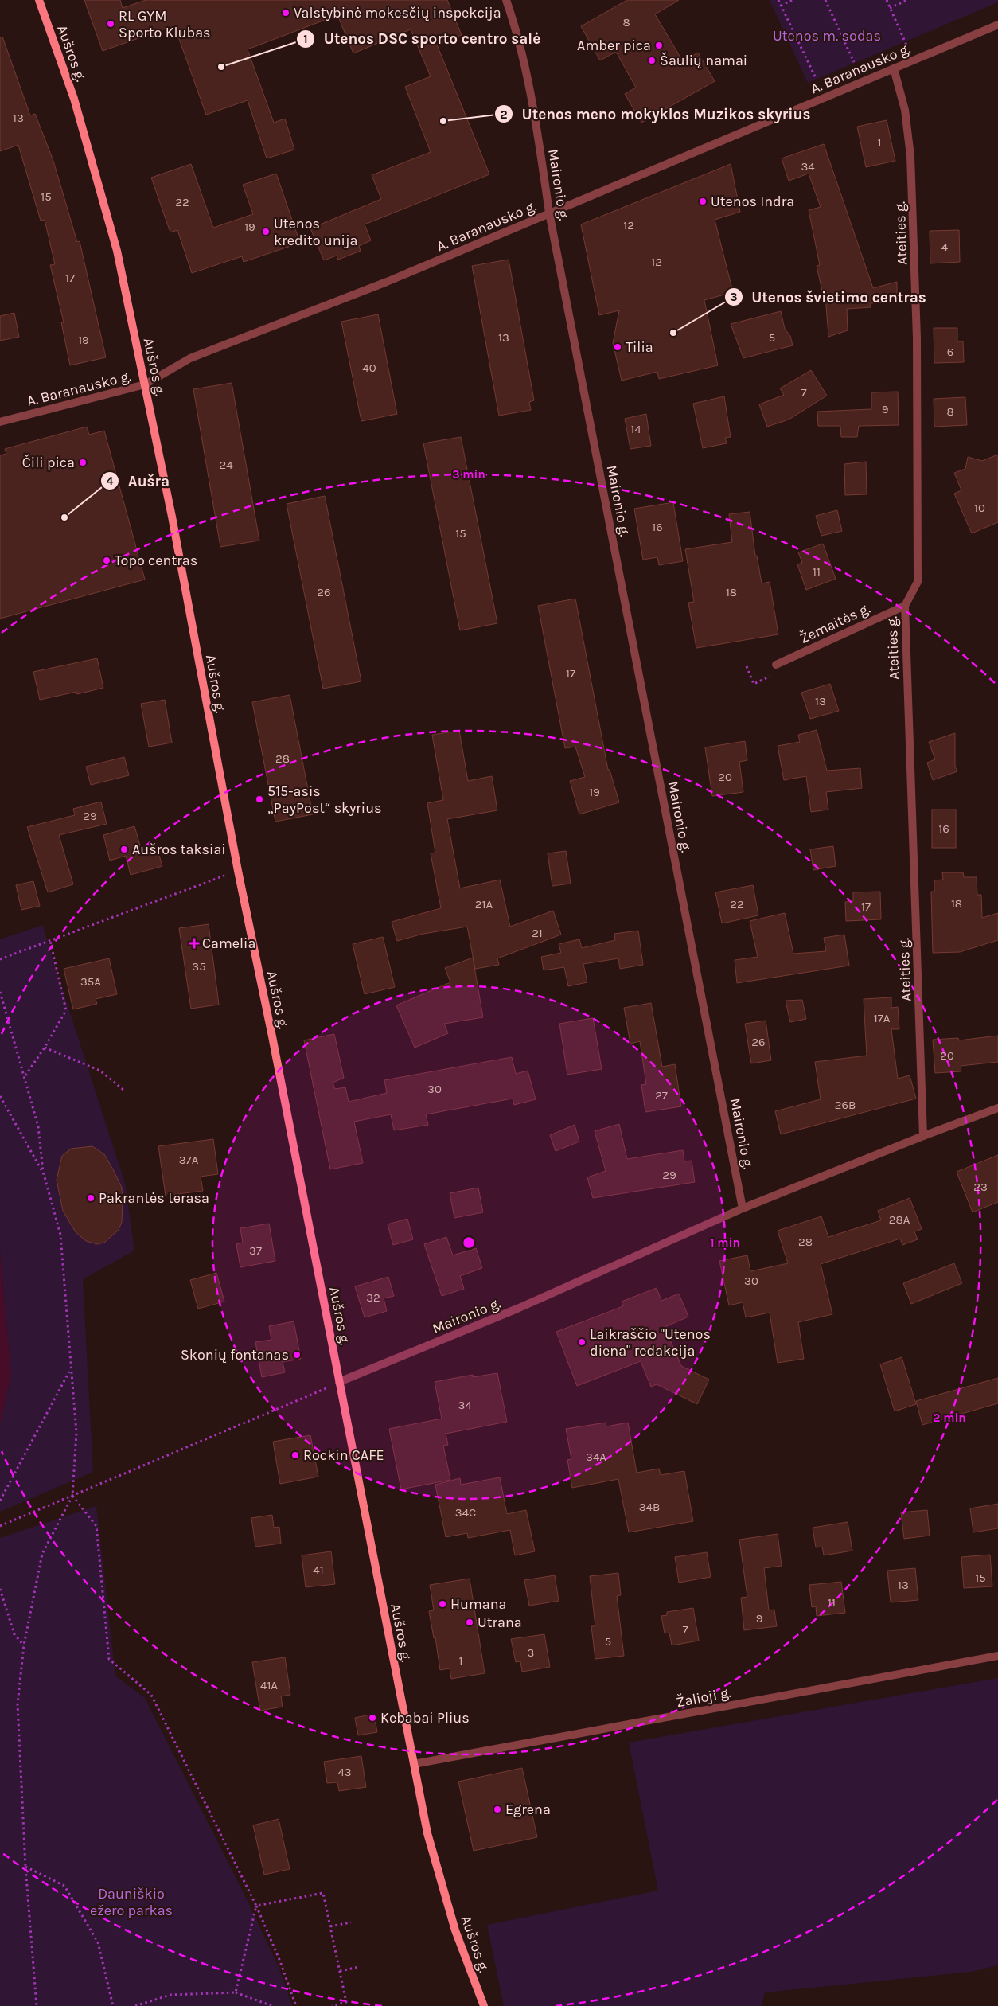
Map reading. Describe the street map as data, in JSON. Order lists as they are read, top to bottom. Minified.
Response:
{"streets":{"street":["Aušros g.","A. Baranausko g.","Maironio g.","Ateities g.","Žemaitės g.","Žalioji g."]},"crossings":[["Aušros g.","A. Baranausko g."],["Aušros g.","Maironio g."],["Aušros g.","Žalioji g."],["A. Baranausko g.","Maironio g."],["A. Baranausko g.","Ateities g."],["Ateities g.","Žemaitės g."]],"parks":["Utenos m. sodas","Dauniškio ežero parkas"],"places":{"other":["Valstybinė mokesčių inspekcija","RL GYM Sporto Klubas","Amber pica","Šaulių namai","Utenos DSC sporto centro salė","Utenos meno mokyklos Muzikos skyrius","Utenos Indra","Utenos kredito unija","Utenos švietimo centras","Tilia","Čili pica","Aušra","Topo centras","515-asis „PayPost“ skyrius","Aušros taksiai","Pakrantės terasa","Laikraščio \"Utenos diena\" redakcija","Skonių fontanas","Rockin CAFE","Humana","Utrana","Kebabai Plius","Egrena"],"health":["Camelia"]},"house_numbers":["8","13","1","34","15","22","12","19","4","12","17","13","5","19","6","40","7","9","8","14","24","10","16","15","11","26","18","17","13","28","20","19","29","16","18","21A","22","17","21","35","35A","17A","26","20","30","27","26B","37A","29","23","28A","28","37","30","32","34","34A","34B","34C","41","15","13","11","9","7","5","3","1","41A","43"],"rings":["3 min","1 min","2 min"]}
